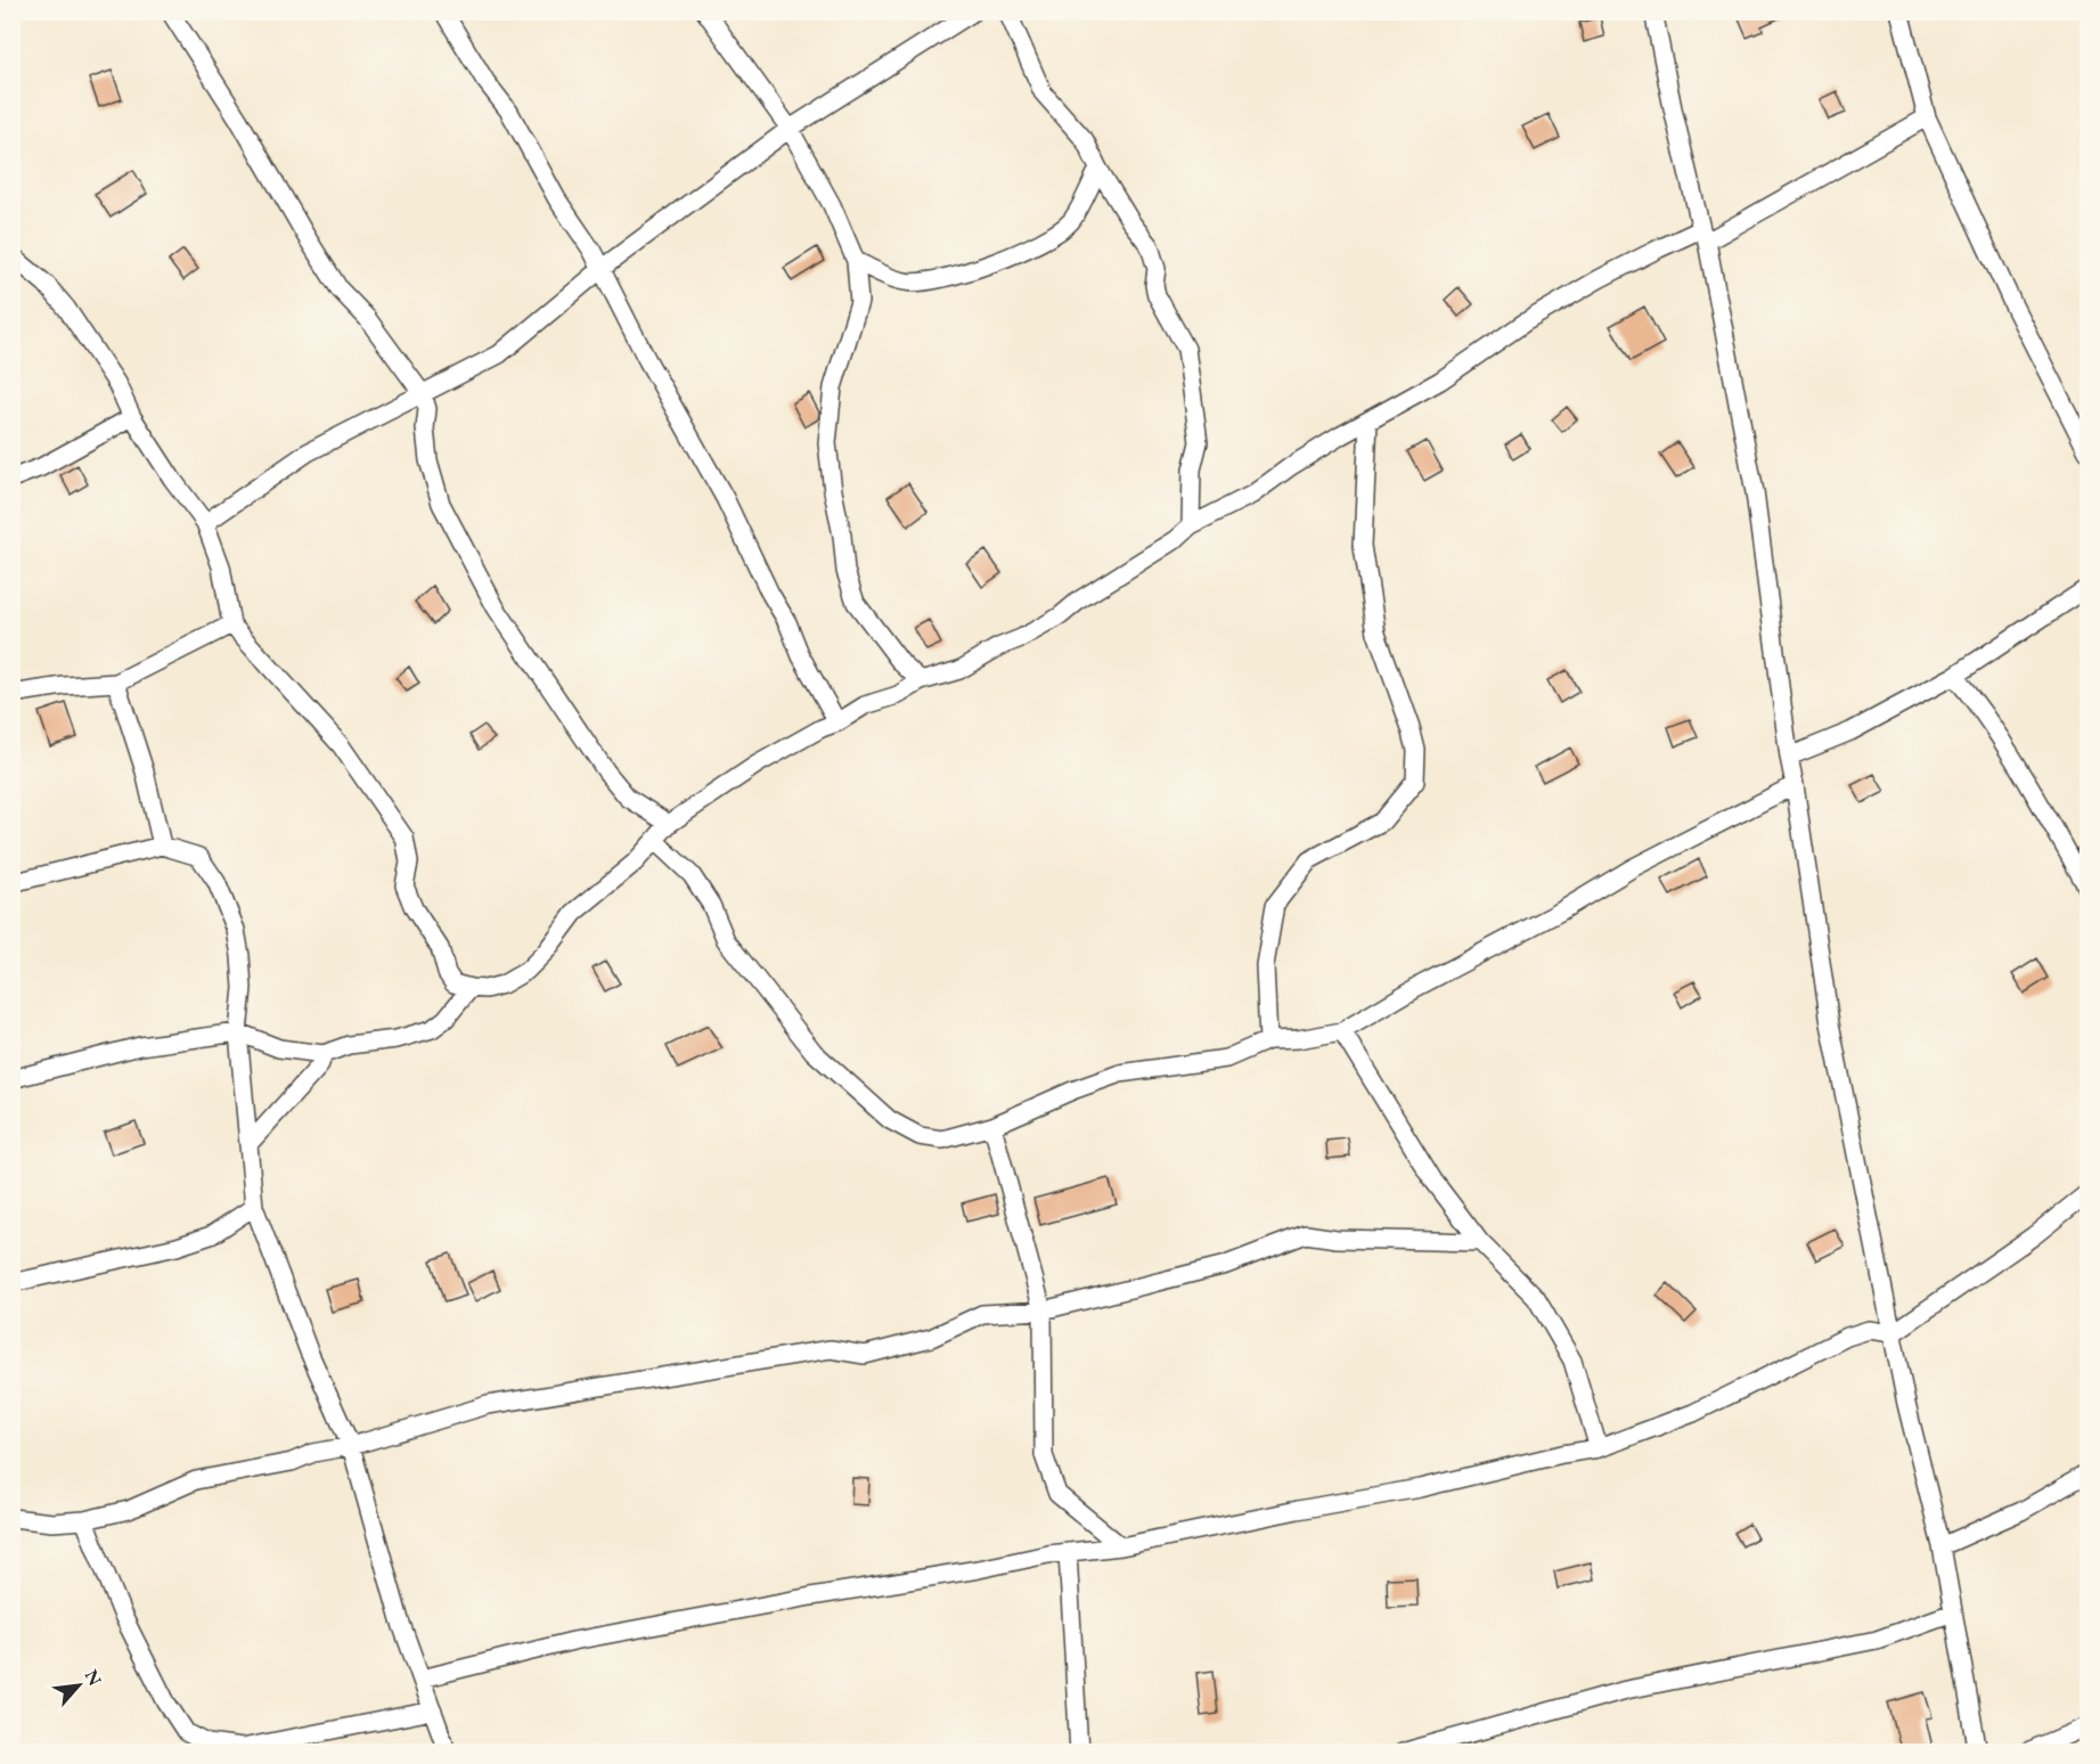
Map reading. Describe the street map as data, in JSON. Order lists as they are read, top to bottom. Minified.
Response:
{"north":"top right"}
